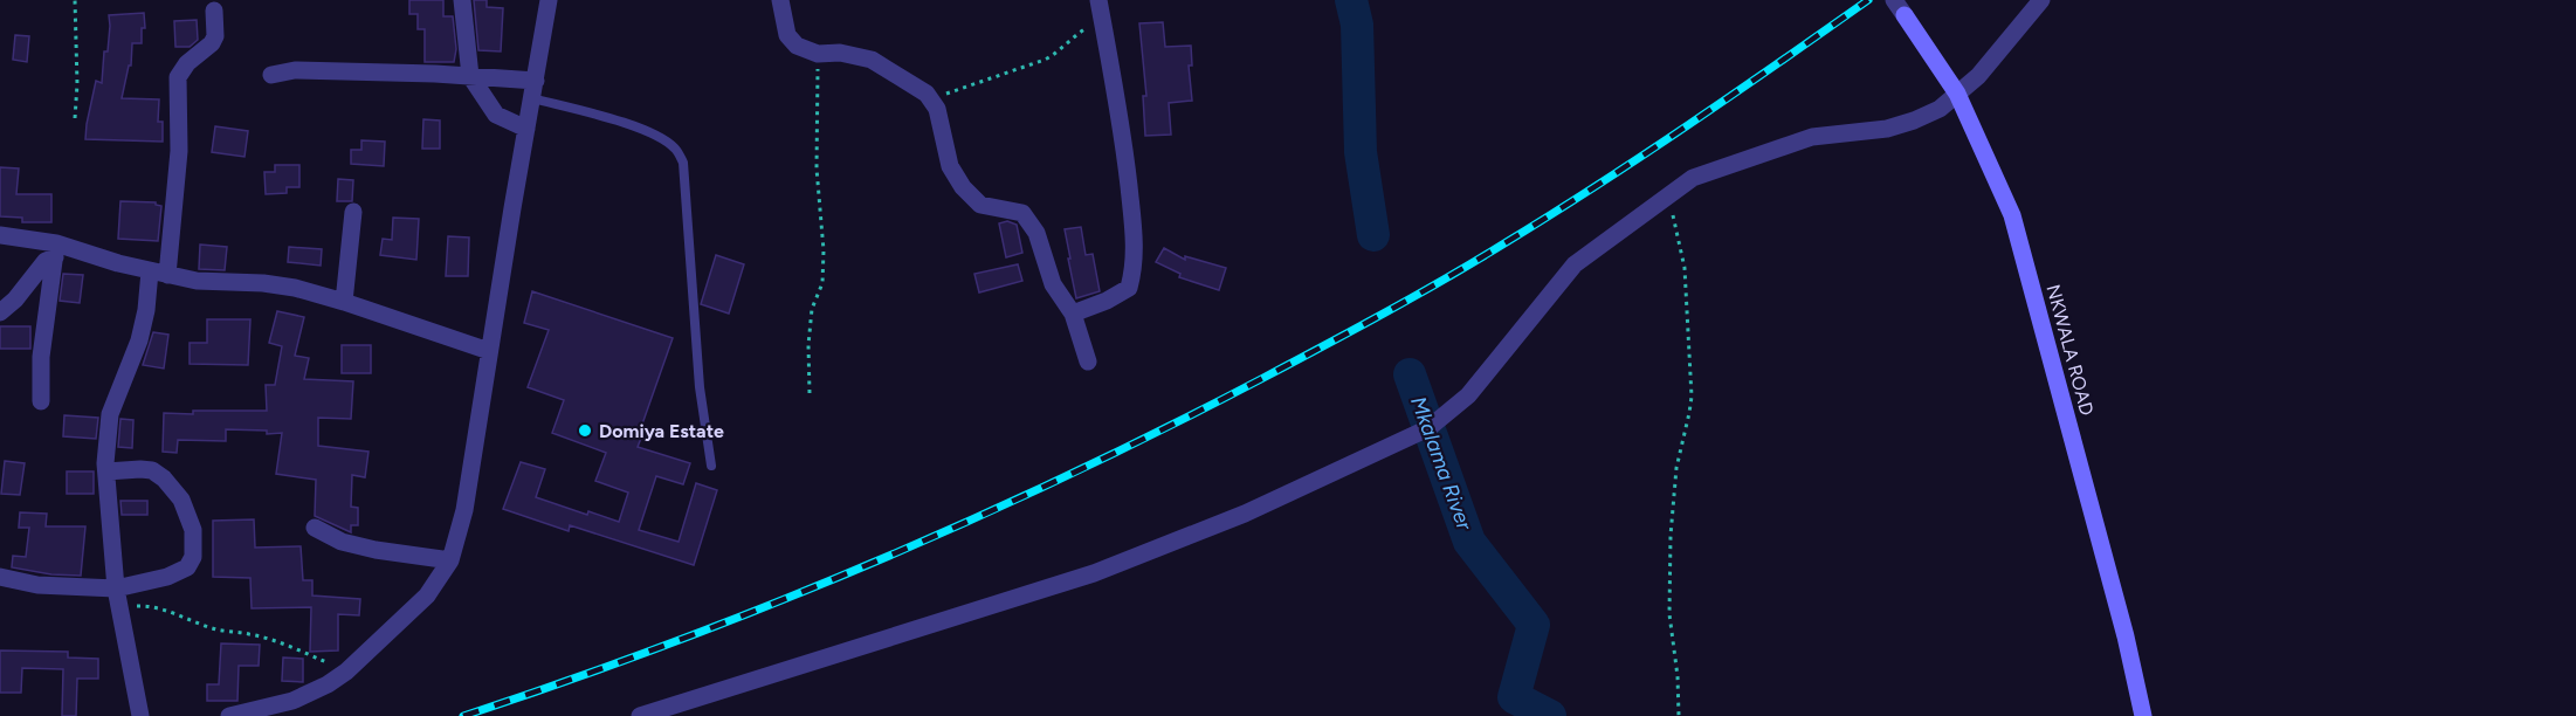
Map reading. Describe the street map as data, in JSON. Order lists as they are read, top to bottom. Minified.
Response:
{"streets":{"street":["NKWALA ROAD"]},"water":["Mkalama River"],"places":["Domiya Estate"]}
